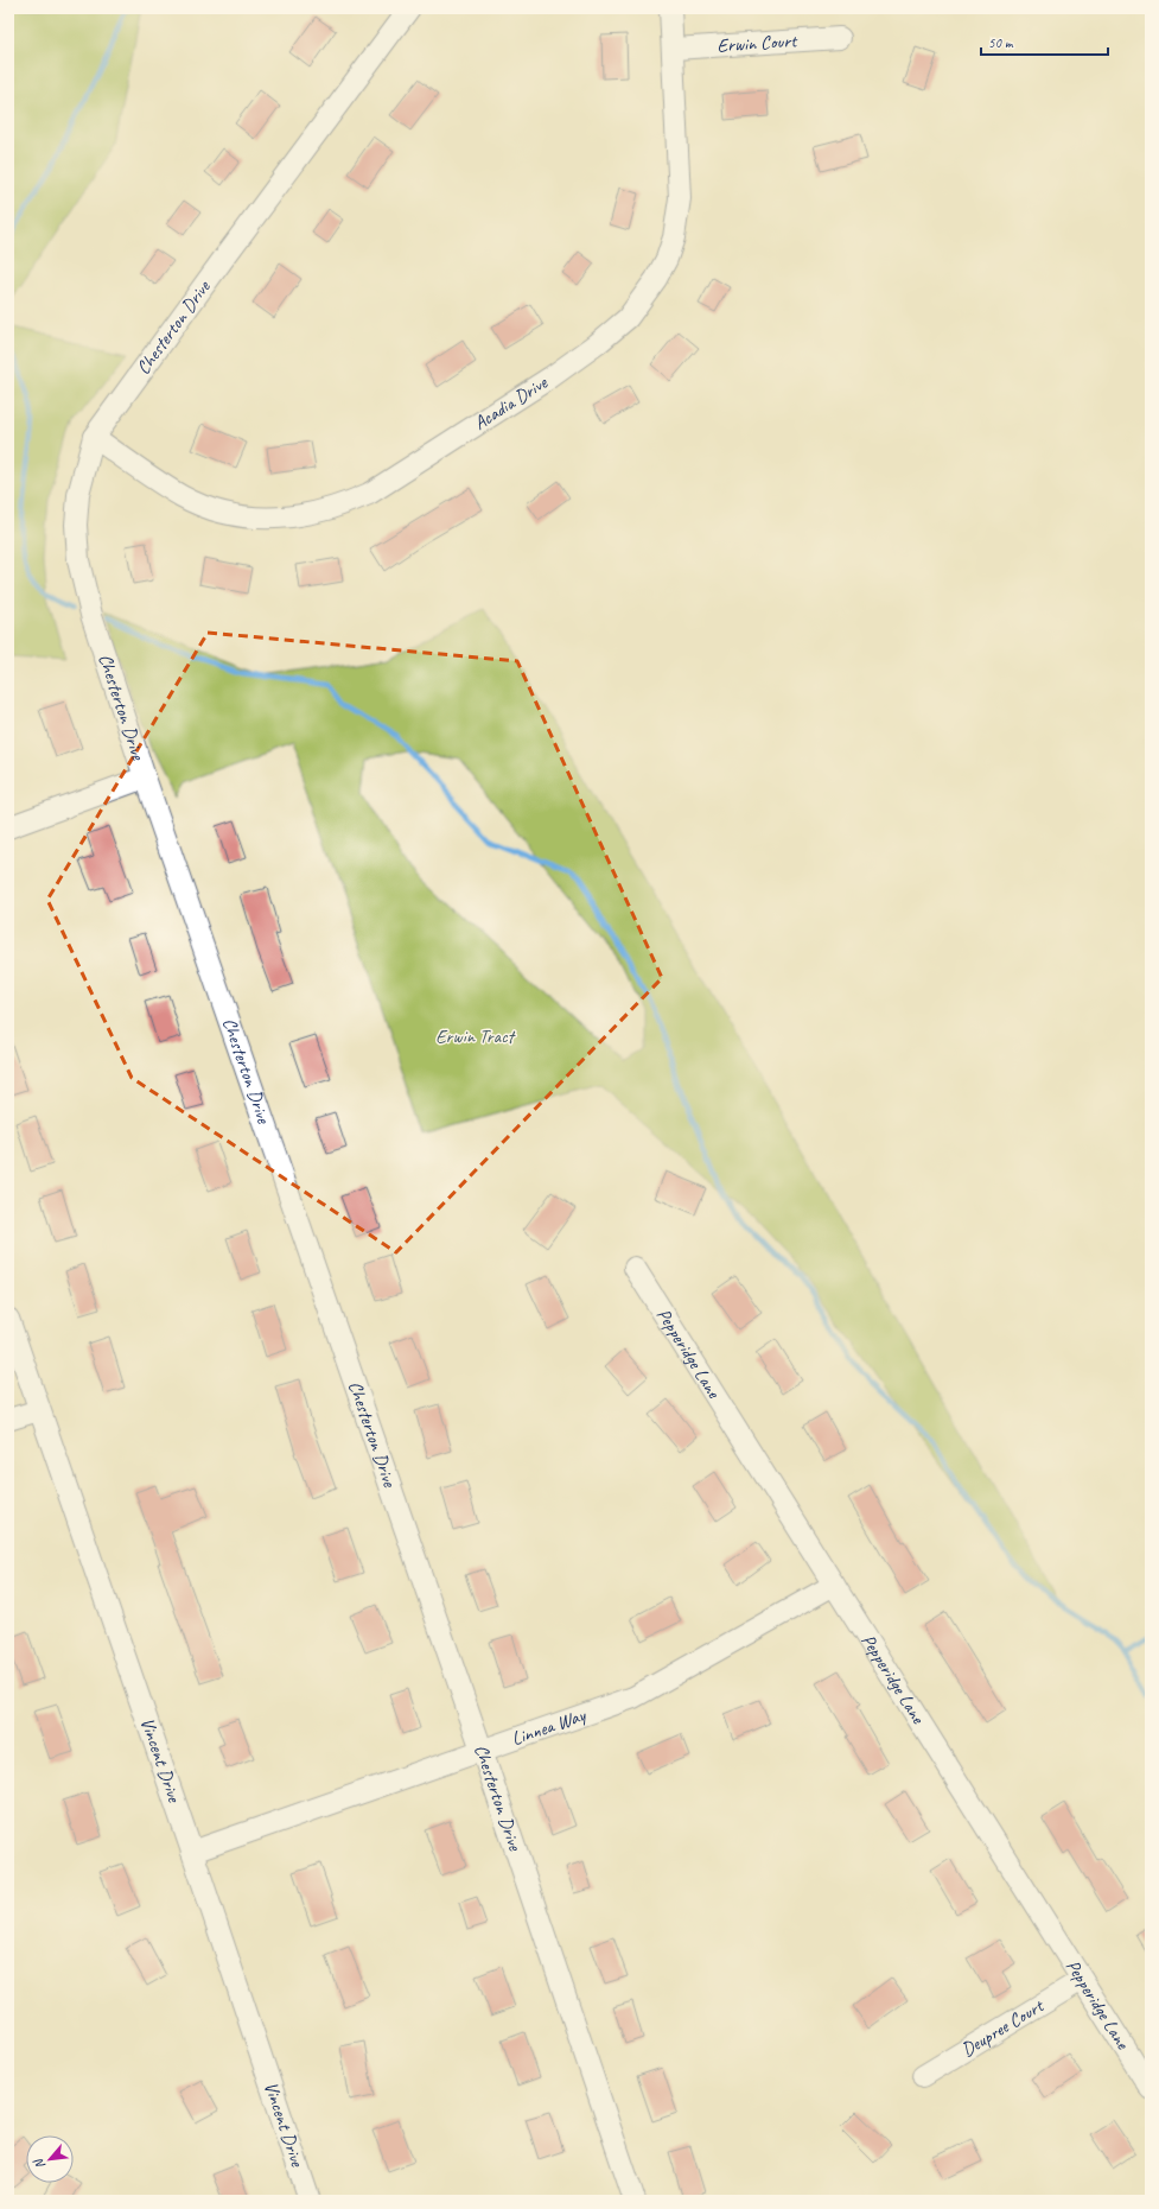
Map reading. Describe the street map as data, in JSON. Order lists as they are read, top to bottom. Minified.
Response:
{"streets":{"street":["Erwin Court","Chesterton Drive","Acadia Drive","Pepperidge Lane","Linnea Way","Vincent Drive","Deupree Court"]},"crossings":[["Erwin Court","Acadia Drive"],["Chesterton Drive","Acadia Drive"],["Chesterton Drive","Linnea Way"],["Pepperidge Lane","Linnea Way"],["Pepperidge Lane","Deupree Court"],["Linnea Way","Vincent Drive"]],"parks":["Erwin Tract"],"scale_bar":"50 m","north":"bottom left"}
